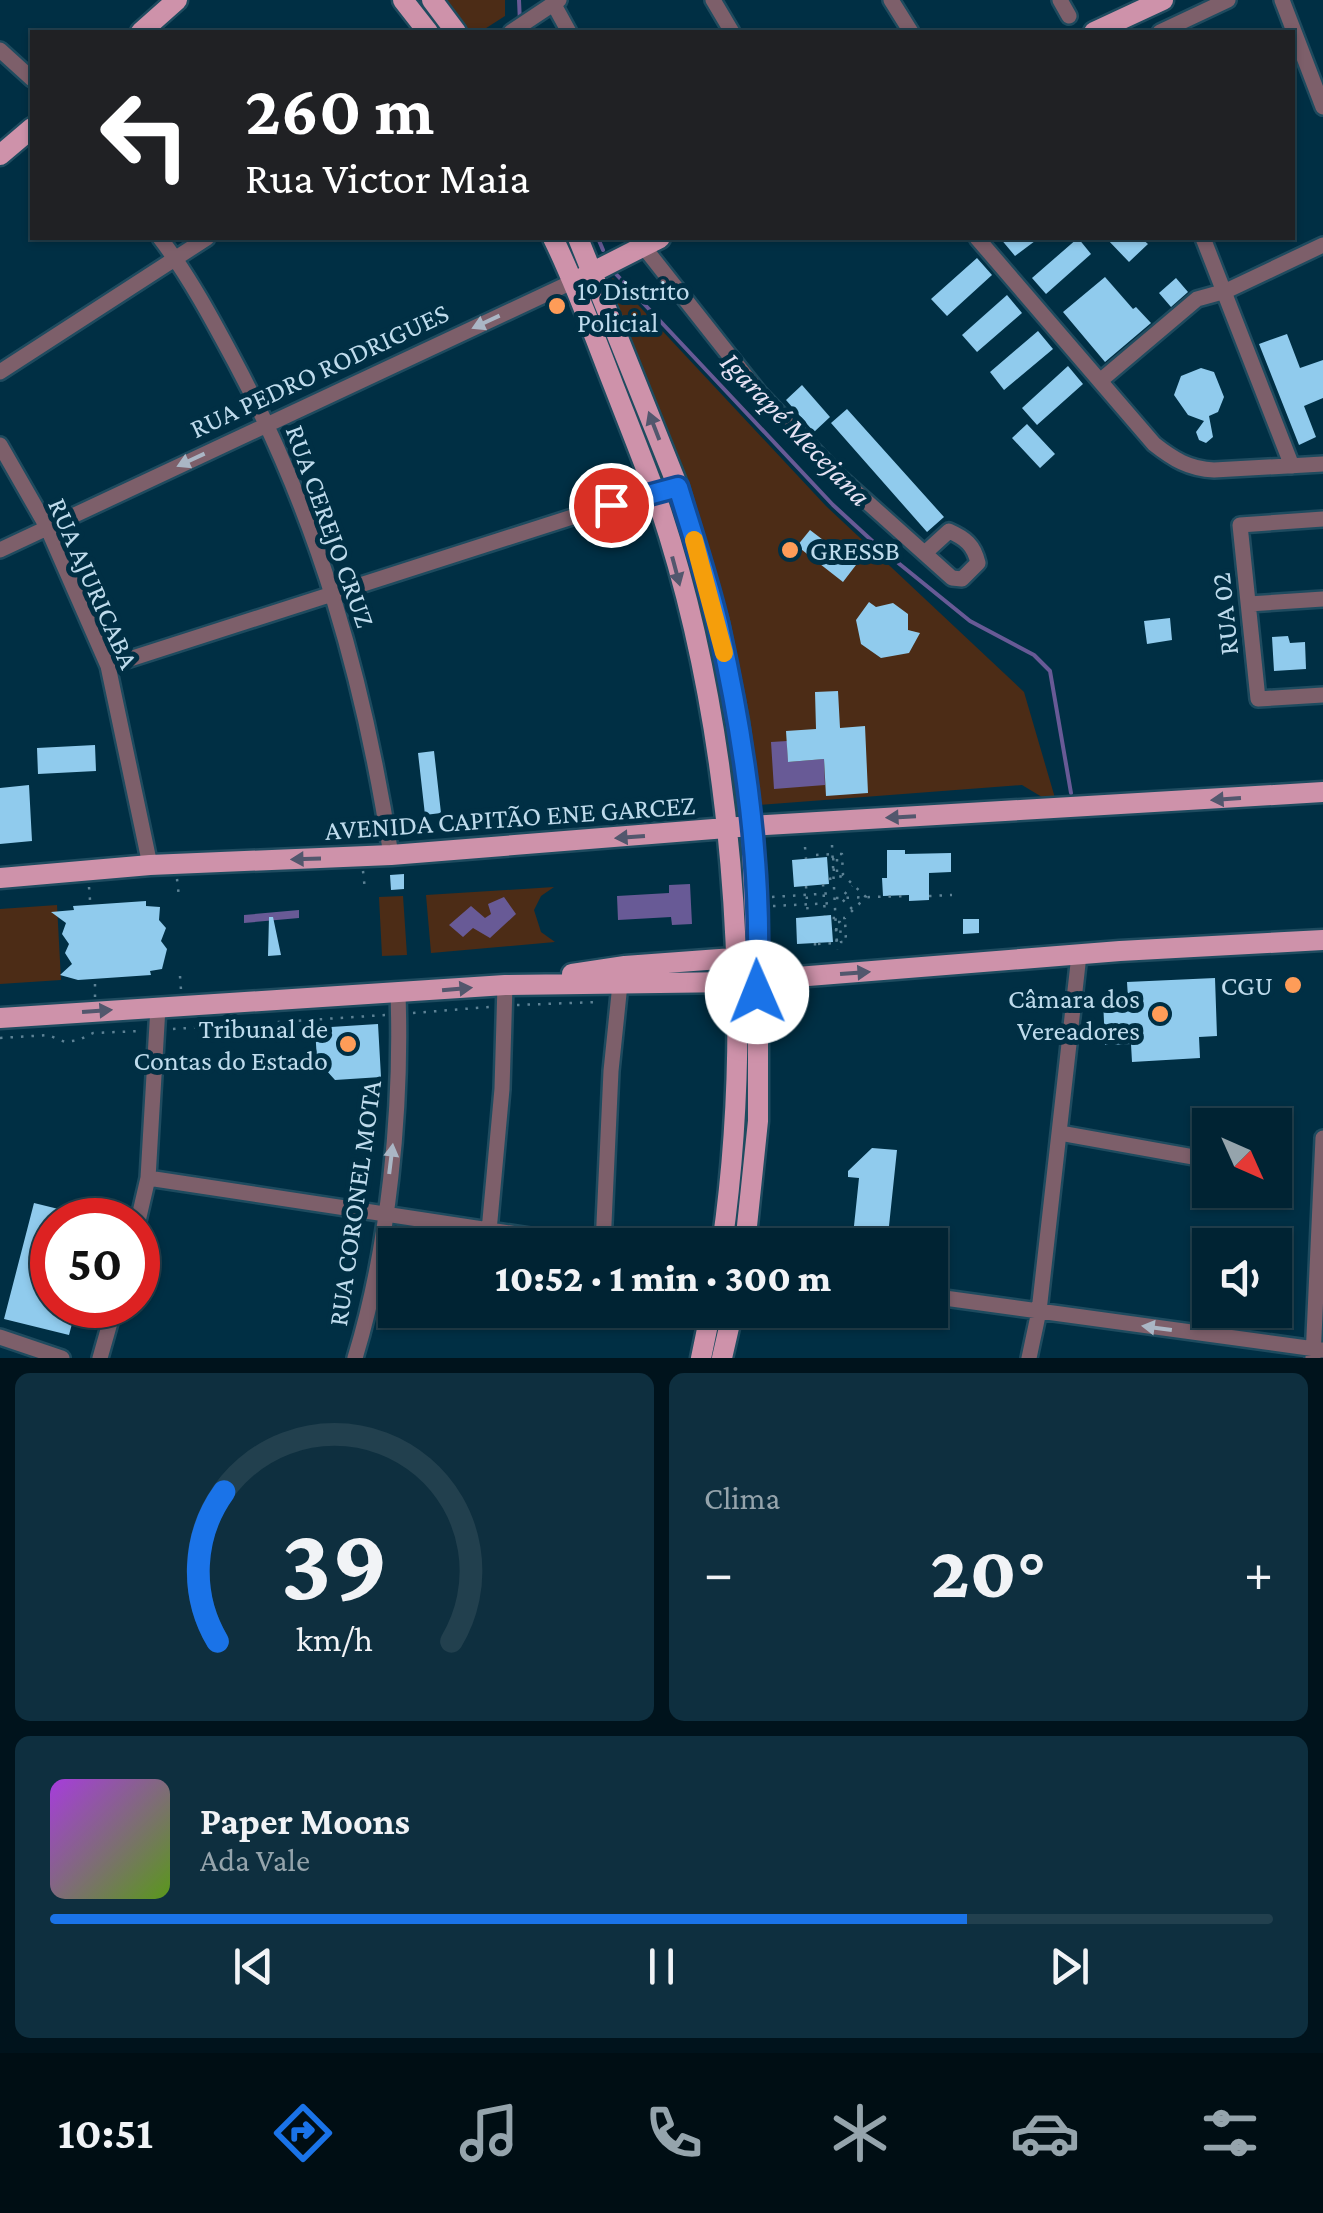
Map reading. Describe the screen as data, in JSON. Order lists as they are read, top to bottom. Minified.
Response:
{"streets":{"main road":["RUA PEDRO RODRIGUES","AVENIDA CAPITÃO ENE GARCEZ"],"street":["RUA CEREJO CRUZ","RUA AJURICABA","RUA 02","RUA CORONEL MOTA"]},"crossings":[["RUA PEDRO RODRIGUES","RUA CEREJO CRUZ"],["RUA PEDRO RODRIGUES","RUA AJURICABA"],["RUA CEREJO CRUZ","AVENIDA CAPITÃO ENE GARCEZ"],["RUA AJURICABA","AVENIDA CAPITÃO ENE GARCEZ"]],"one_way":["RUA PEDRO RODRIGUES"],"water":["Igarapé Mecejana"],"places":["1º Distrito Policial","GRESSB","CGU","Câmara dos Vereadores","Tribunal de Contas do Estado"],"north":"bottom right","page":{"turn":["260 m","Rua Victor Maia"],"limit":"50","trip":"10:52 · 1 min · 300 m","tile":"Clima","heat":["−","20°","+"],"song":["Paper Moons","Ada Vale"],"tabs":"10:51","gauge":["39","km/h"]}}
